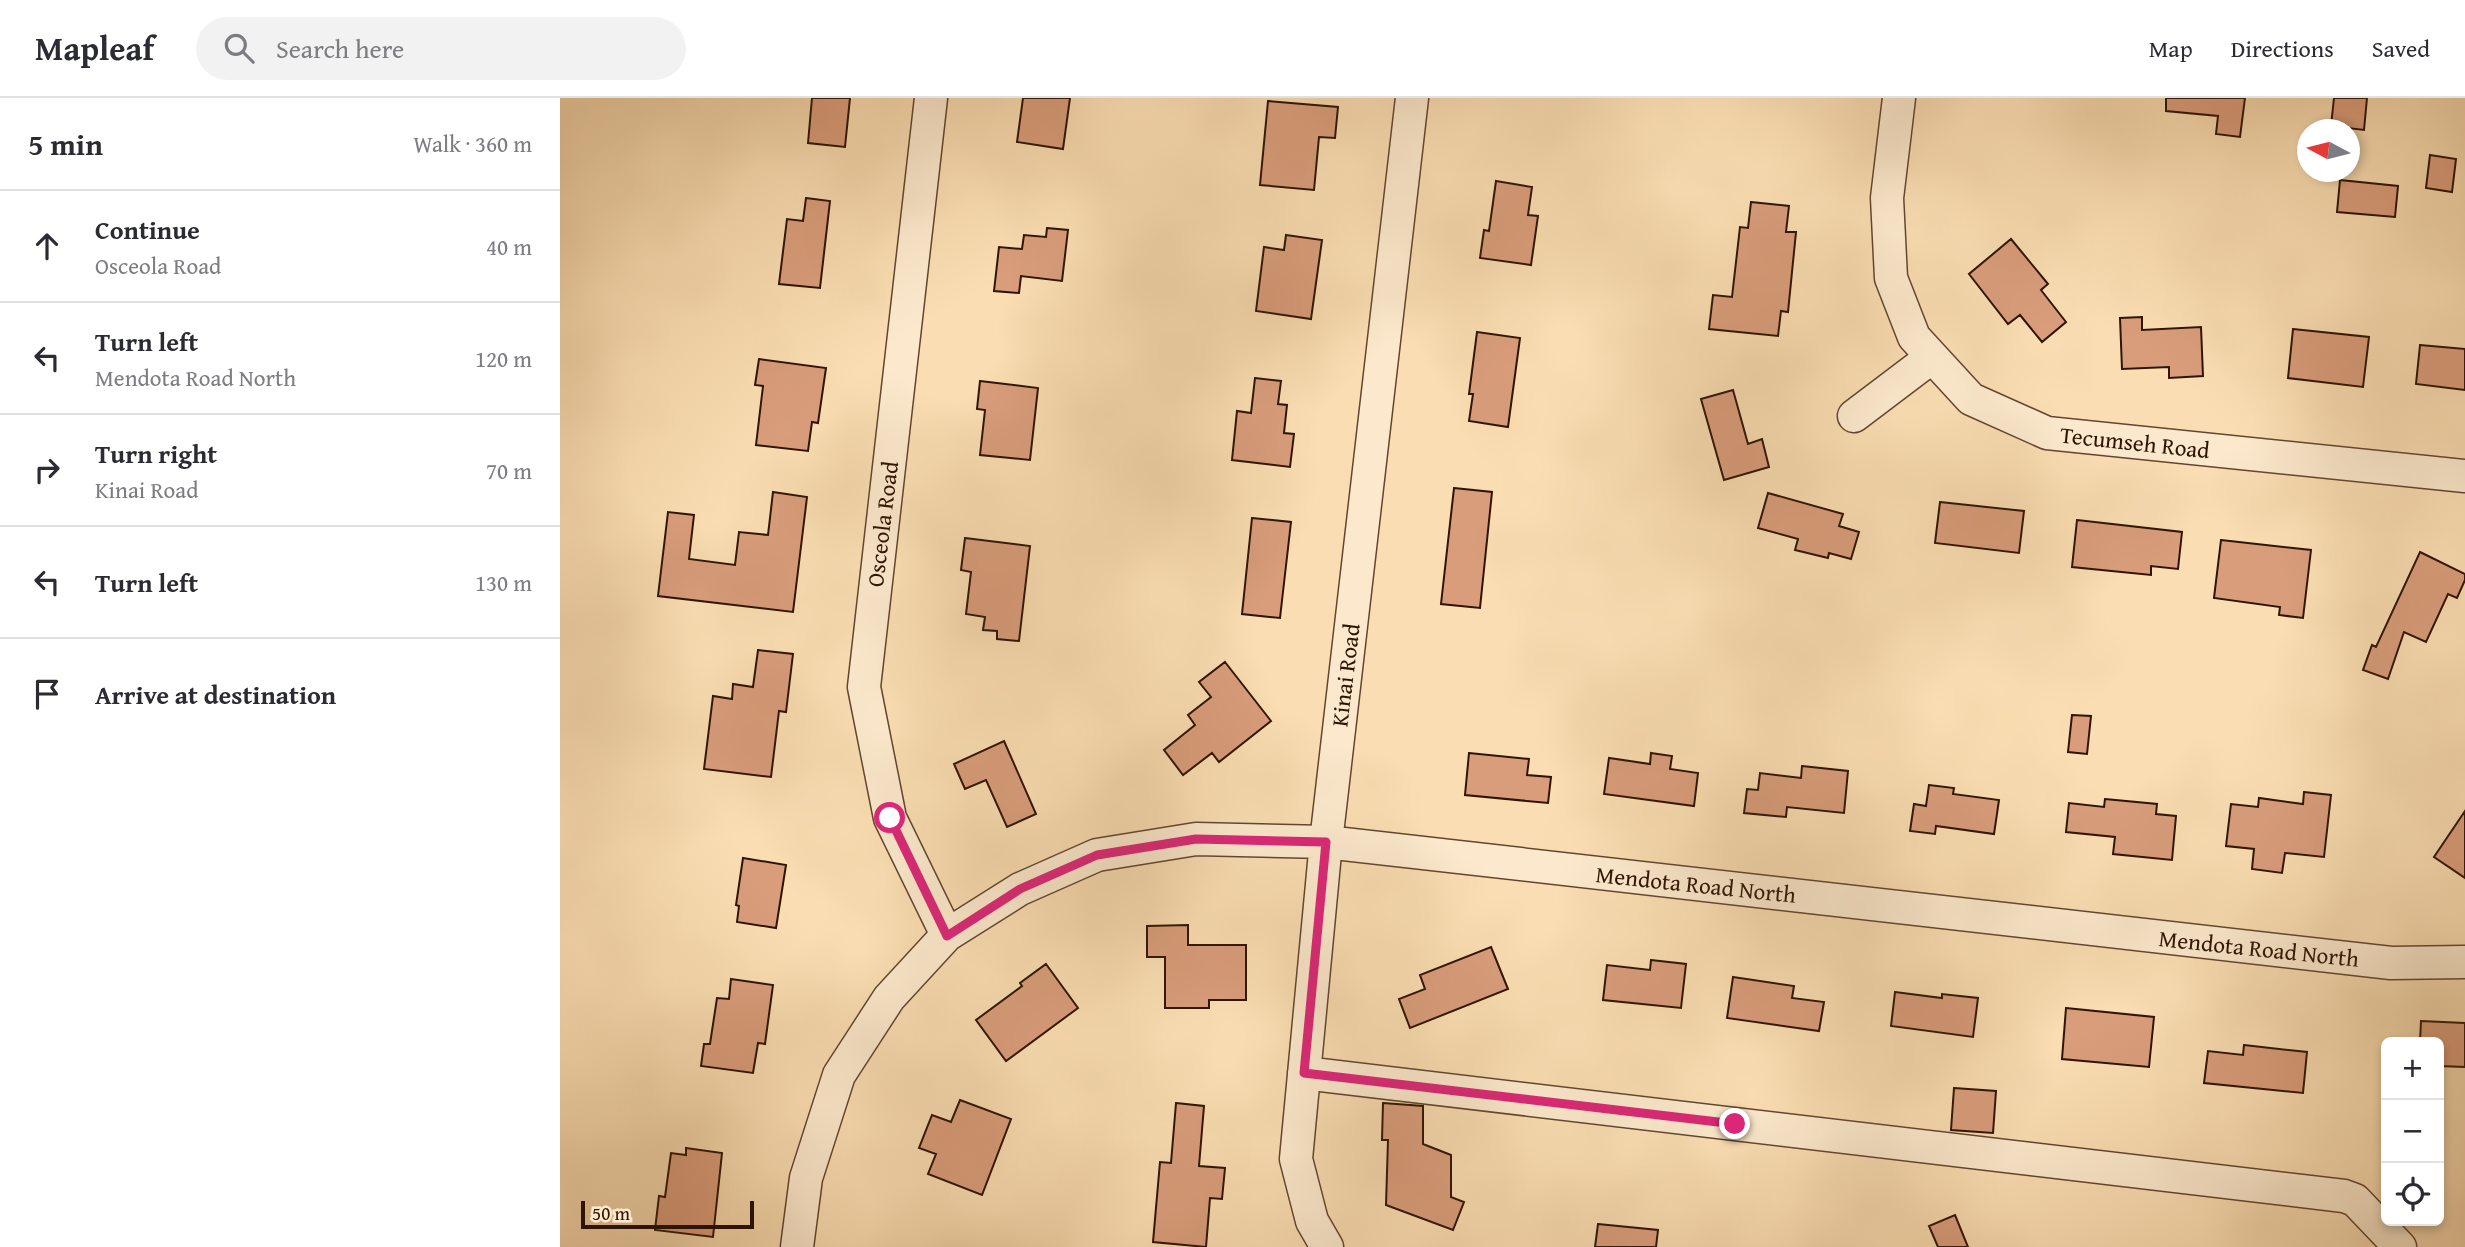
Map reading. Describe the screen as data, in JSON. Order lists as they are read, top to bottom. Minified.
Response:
{"streets":{"street":["Tecumseh Road","Osceola Road","Kinai Road","Mendota Road North"]},"crossings":[["Osceola Road","Mendota Road North"],["Kinai Road","Mendota Road North"]],"scale_bar":"50 m","north":"left","page":{"header":"Mapleaf","search":"Search here","nav":["Map","Directions","Saved"],"heading":["5 min","Walk · 360 m"],"list":[["Continue","Osceola Road","40 m"],["Turn left","Mendota Road North","120 m"],["Turn right","Kinai Road","70 m"],["Turn left","130 m"],"Arrive at destination"],"map_buttons":["+","−"],"scale":"50 m"}}
